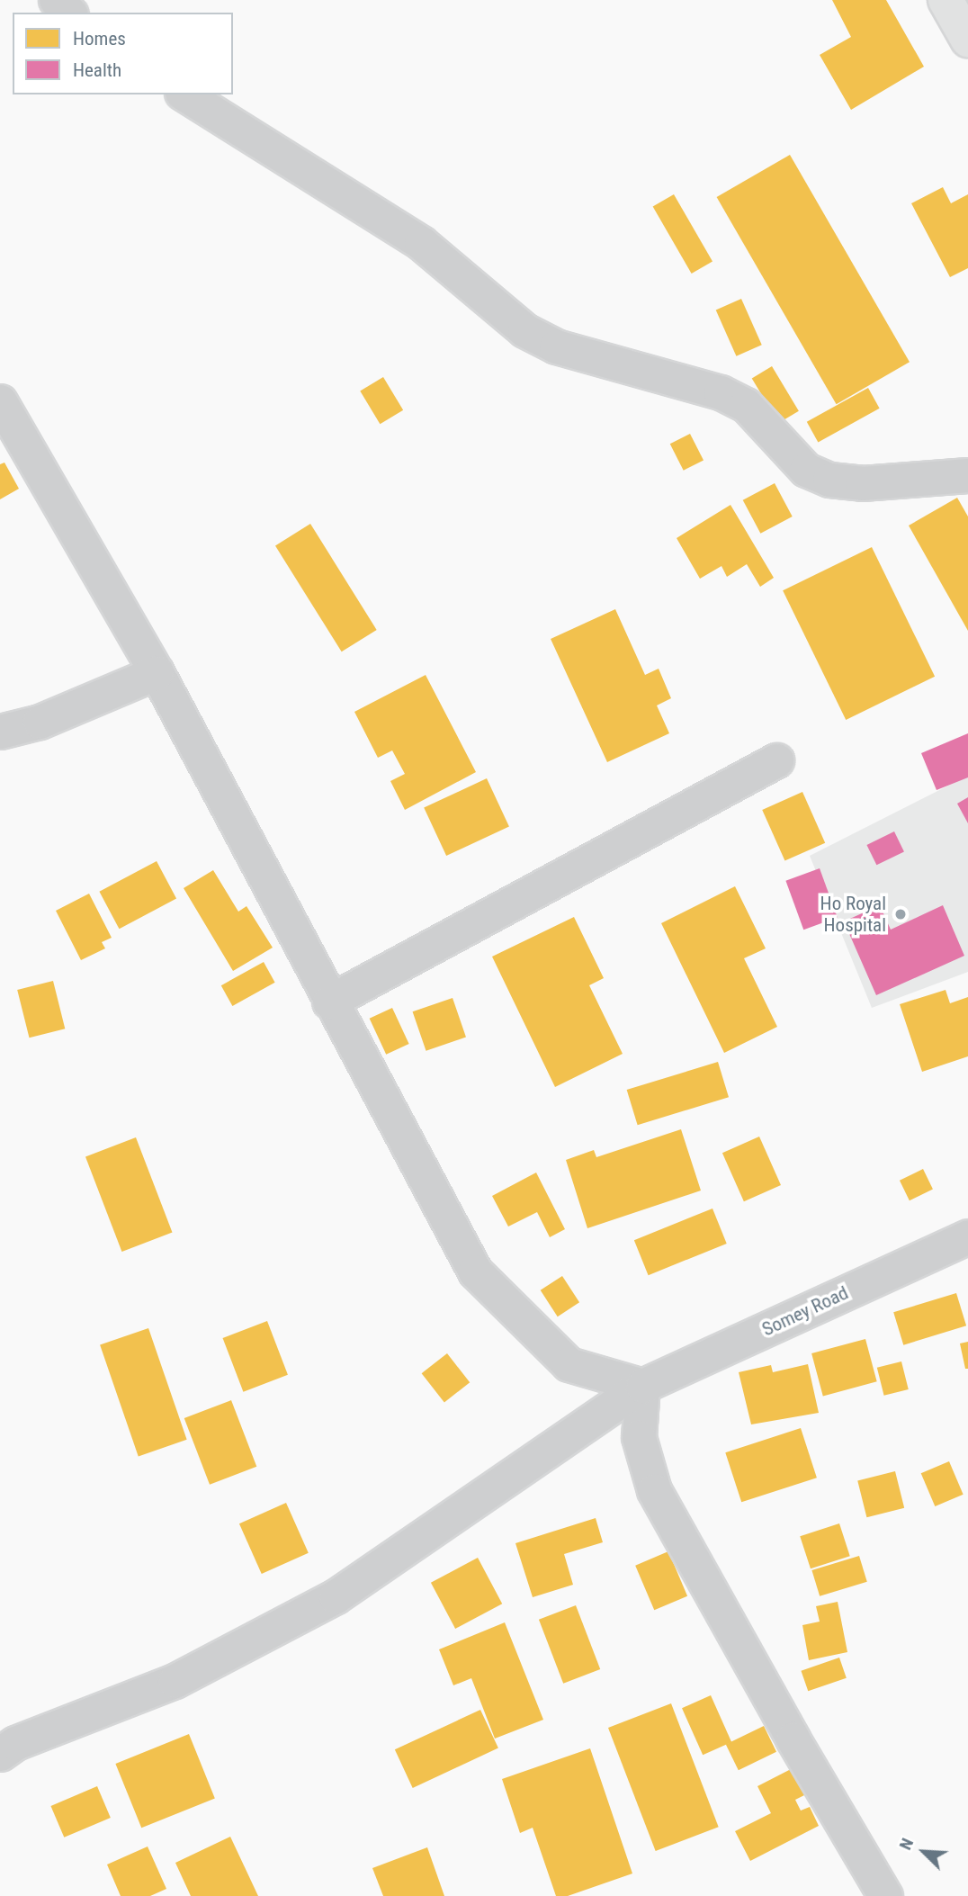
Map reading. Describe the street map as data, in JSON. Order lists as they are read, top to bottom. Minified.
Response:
{"streets":{"street":["Somey Road"]},"places":["Ho Royal Hospital"],"legend":["Homes","Health"],"north":"top left"}
